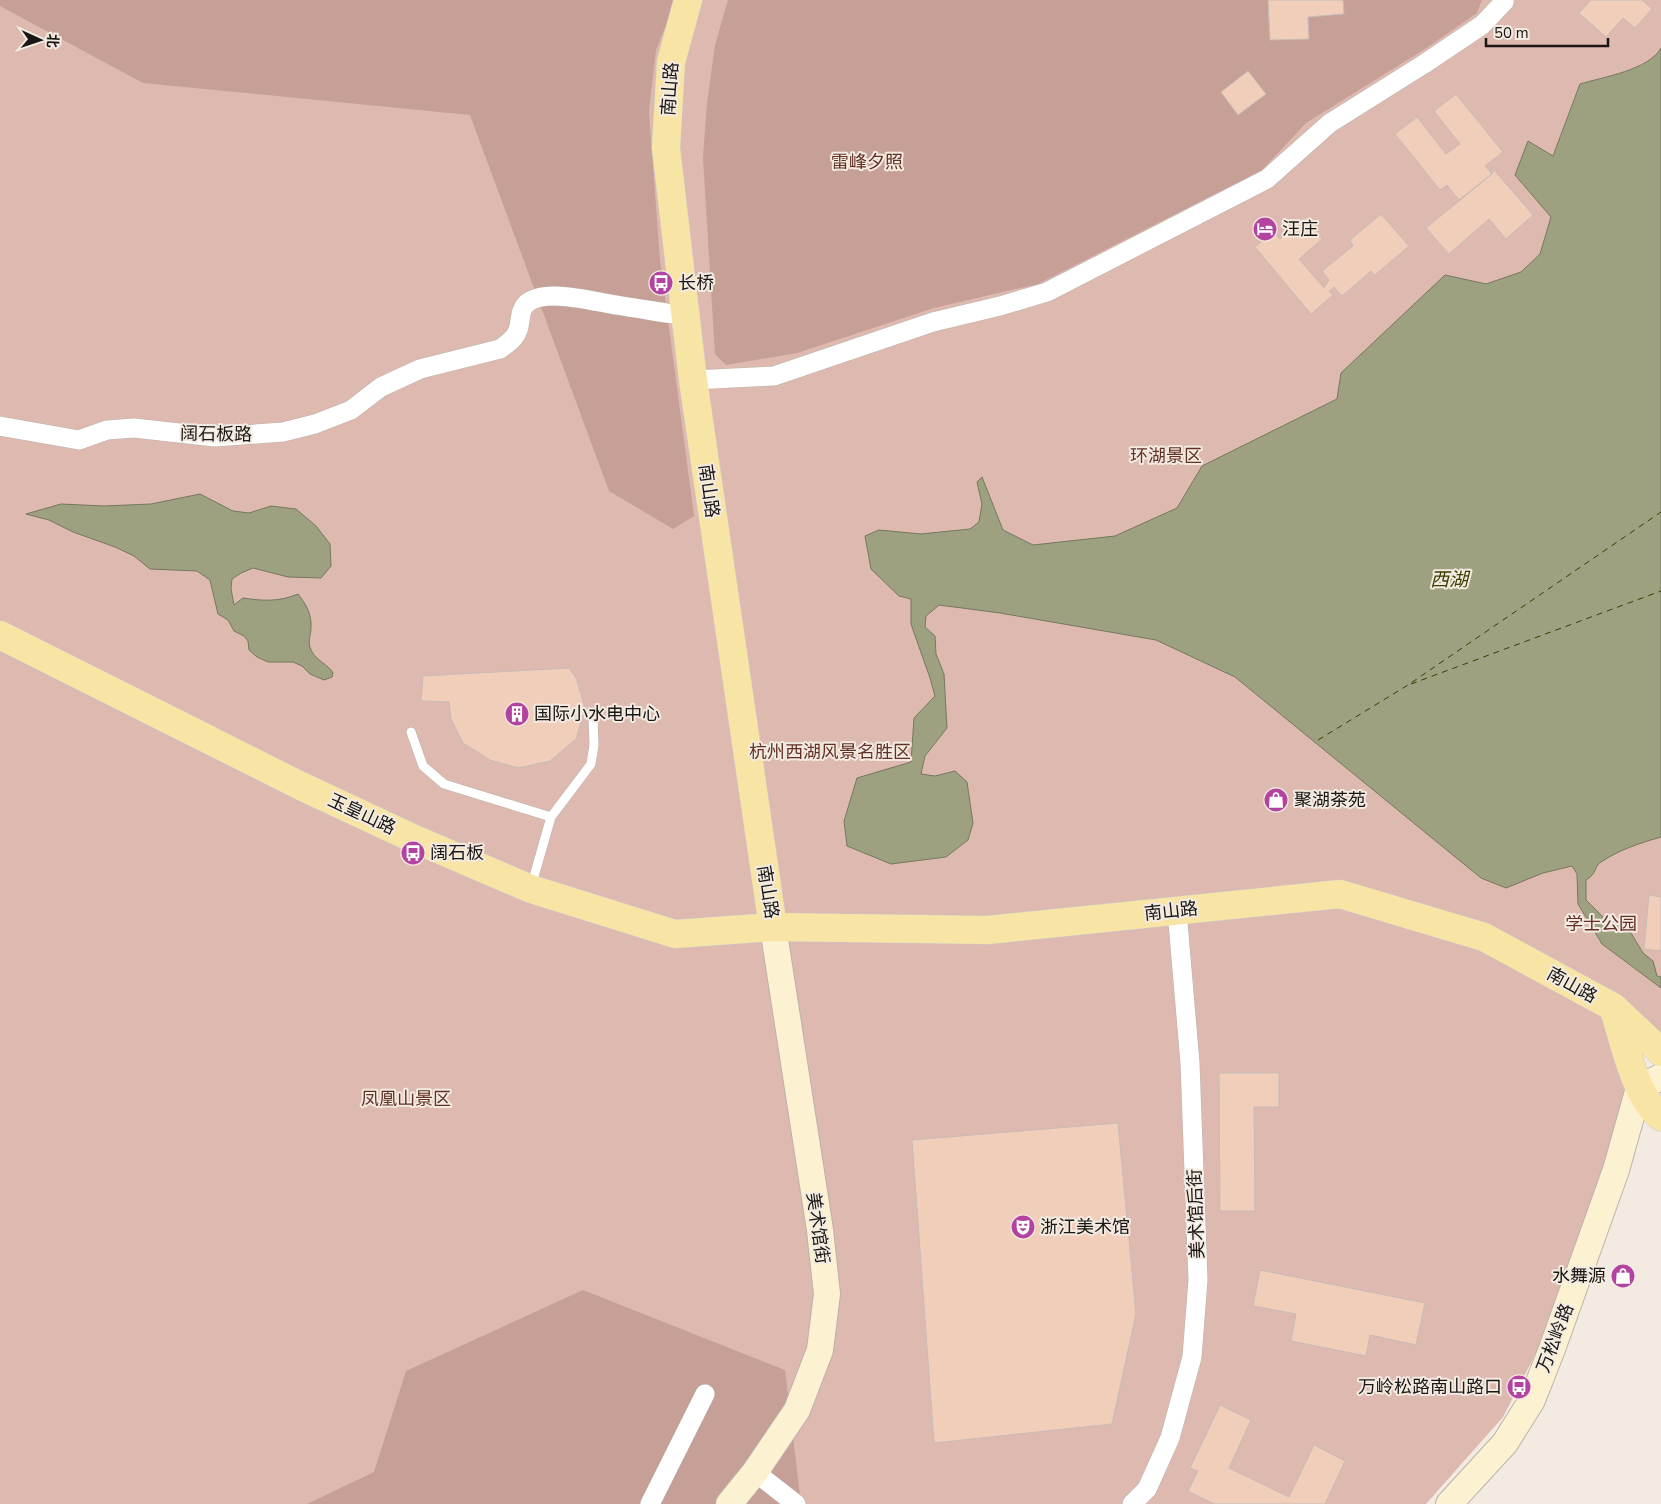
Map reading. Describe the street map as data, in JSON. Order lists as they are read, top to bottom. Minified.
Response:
{"streets":{"main road":["南山路","玉皇山路"],"street":["阔石板路","美术馆后街","美术馆街","万松岭路"]},"crossings":[["南山路","阔石板路"],["南山路","玉皇山路"],["南山路","美术馆后街"],["南山路","美术馆街"],["南山路","万松岭路"],["玉皇山路","美术馆街"]],"water":["西湖"],"parks":["雷峰夕照","环湖景区","杭州西湖风景名胜区","学士公园","凤凰山景区"],"places":{"hotel":["汪庄"],"bus stop":["长桥","阔石板","万岭松路南山路口"],"building":["国际小水电中心"],"shop":["聚湖茶苑","水舞源"],"theatre":["浙江美术馆"]},"scale_bar":"50 m","north":"right"}
